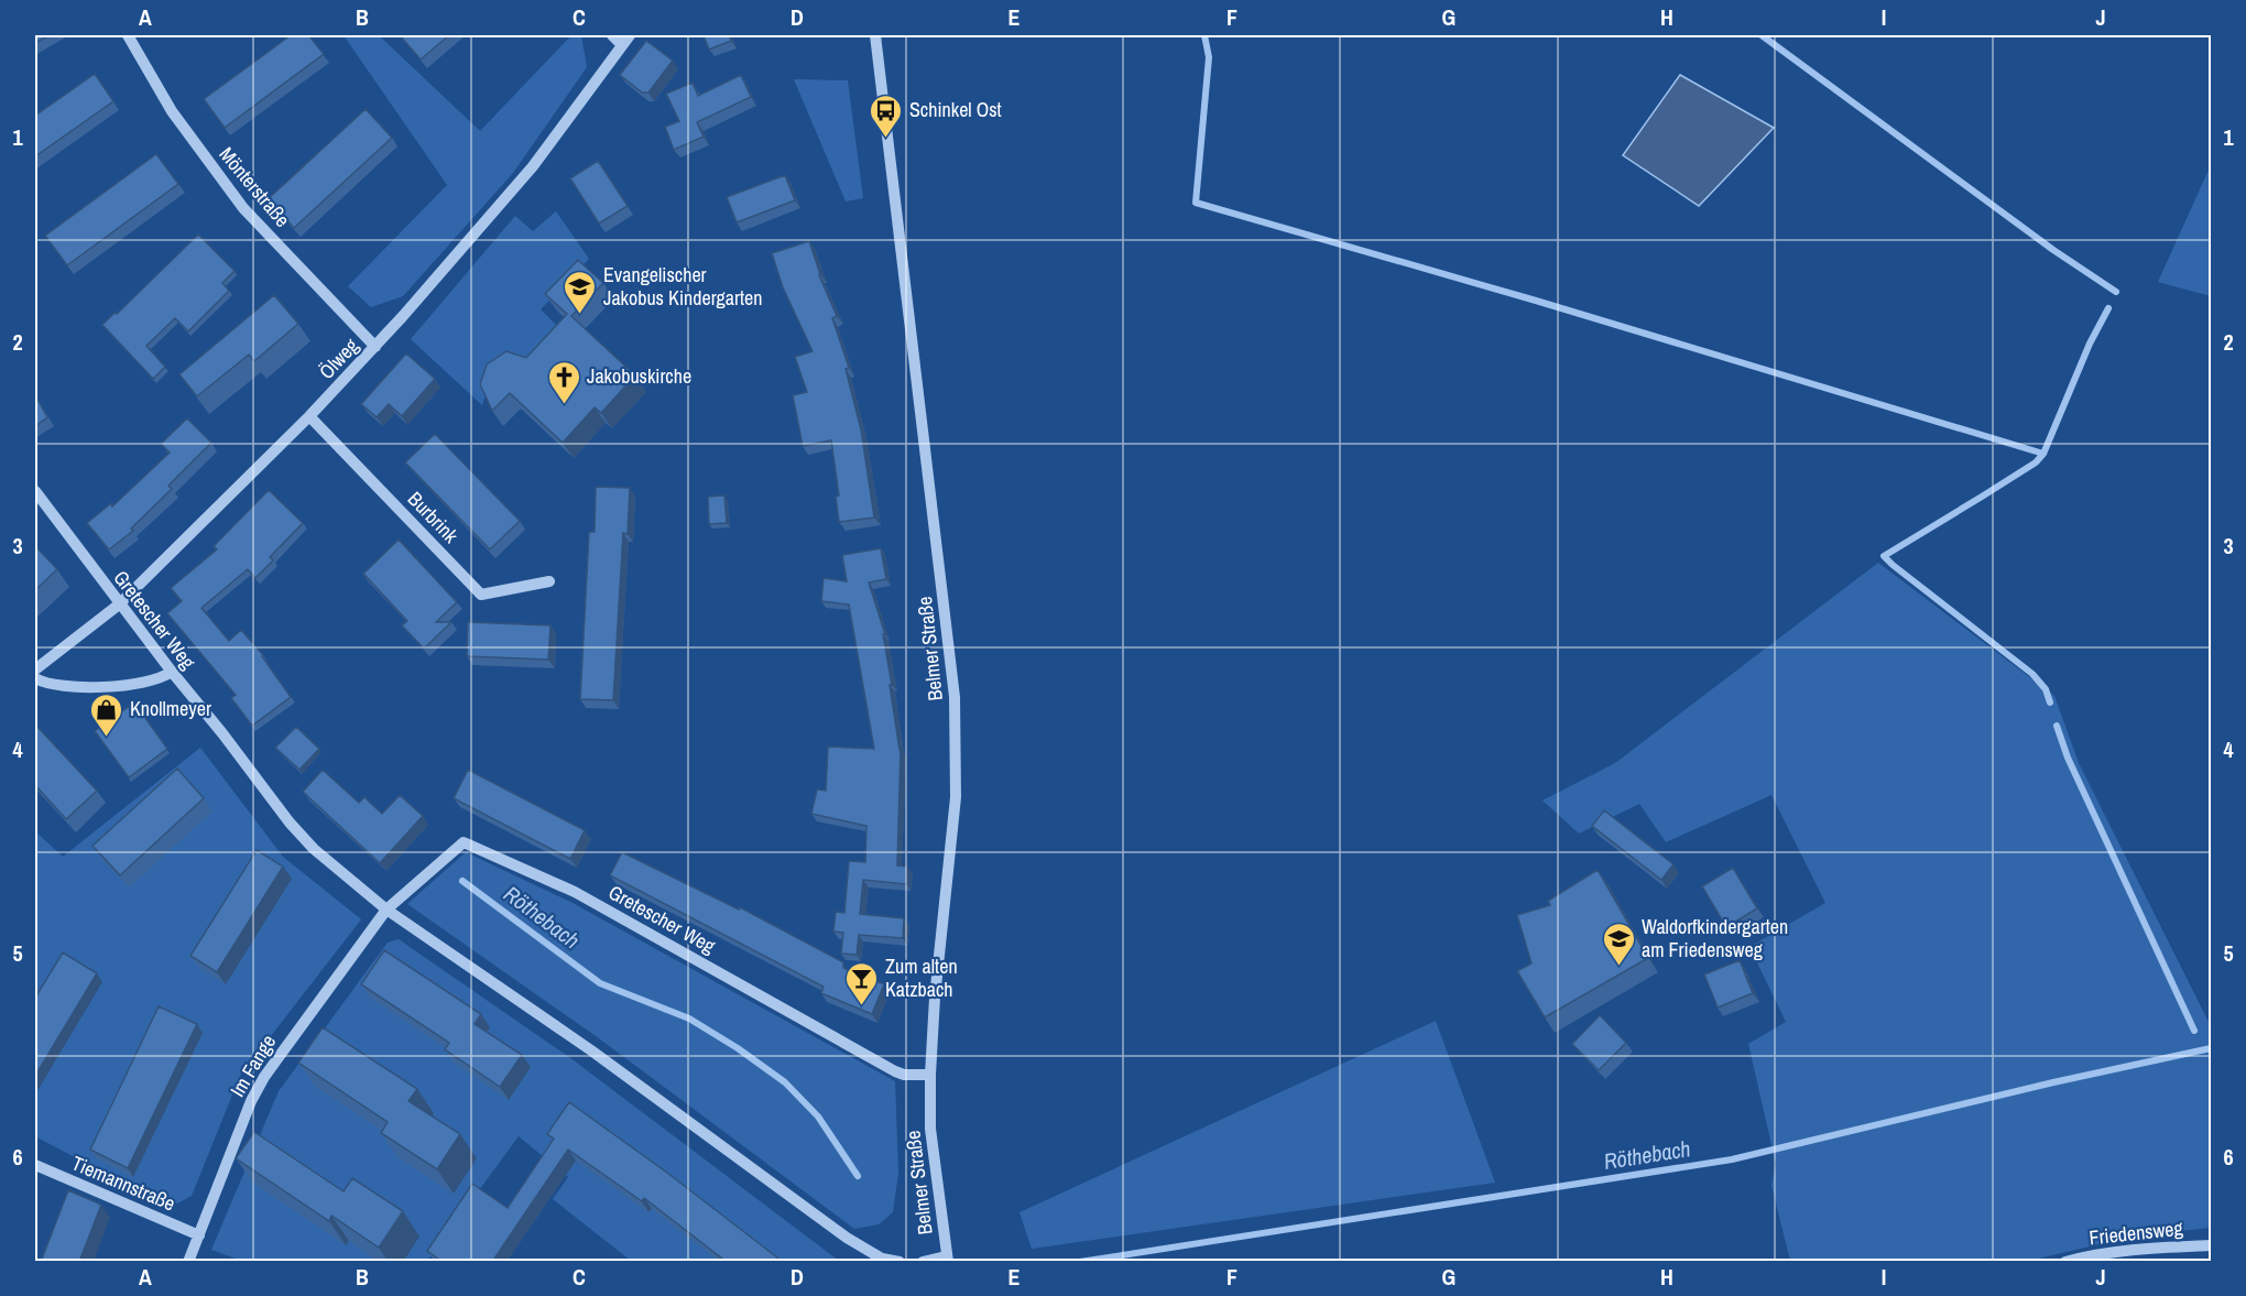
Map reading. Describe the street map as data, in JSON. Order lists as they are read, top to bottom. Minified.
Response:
{"streets":{"street":["Mönterstraße","Ölweg","Burbrink","Gretescher Weg","Belmer Straße","Im Fange","Tiemannstraße","Friedensweg"]},"crossings":[["Mönterstraße","Ölweg"],["Ölweg","Burbrink"],["Ölweg","Gretescher Weg"],["Gretescher Weg","Belmer Straße"],["Gretescher Weg","Im Fange"],["Im Fange","Tiemannstraße"]],"water":["Röthebach"],"places":{"bus stop":["Schinkel Ost"],"school or university":["Evangelischer Jakobus Kindergarten","Waldorfkindergarten am Friedensweg"],"church":["Jakobuskirche"],"shop":["Knollmeyer"],"bar":["Zum alten Katzbach"]},"grid":{"columns":["A","B","C","D","E","F","G","H","I","J"],"rows":["1","2","3","4","5","6"]}}
